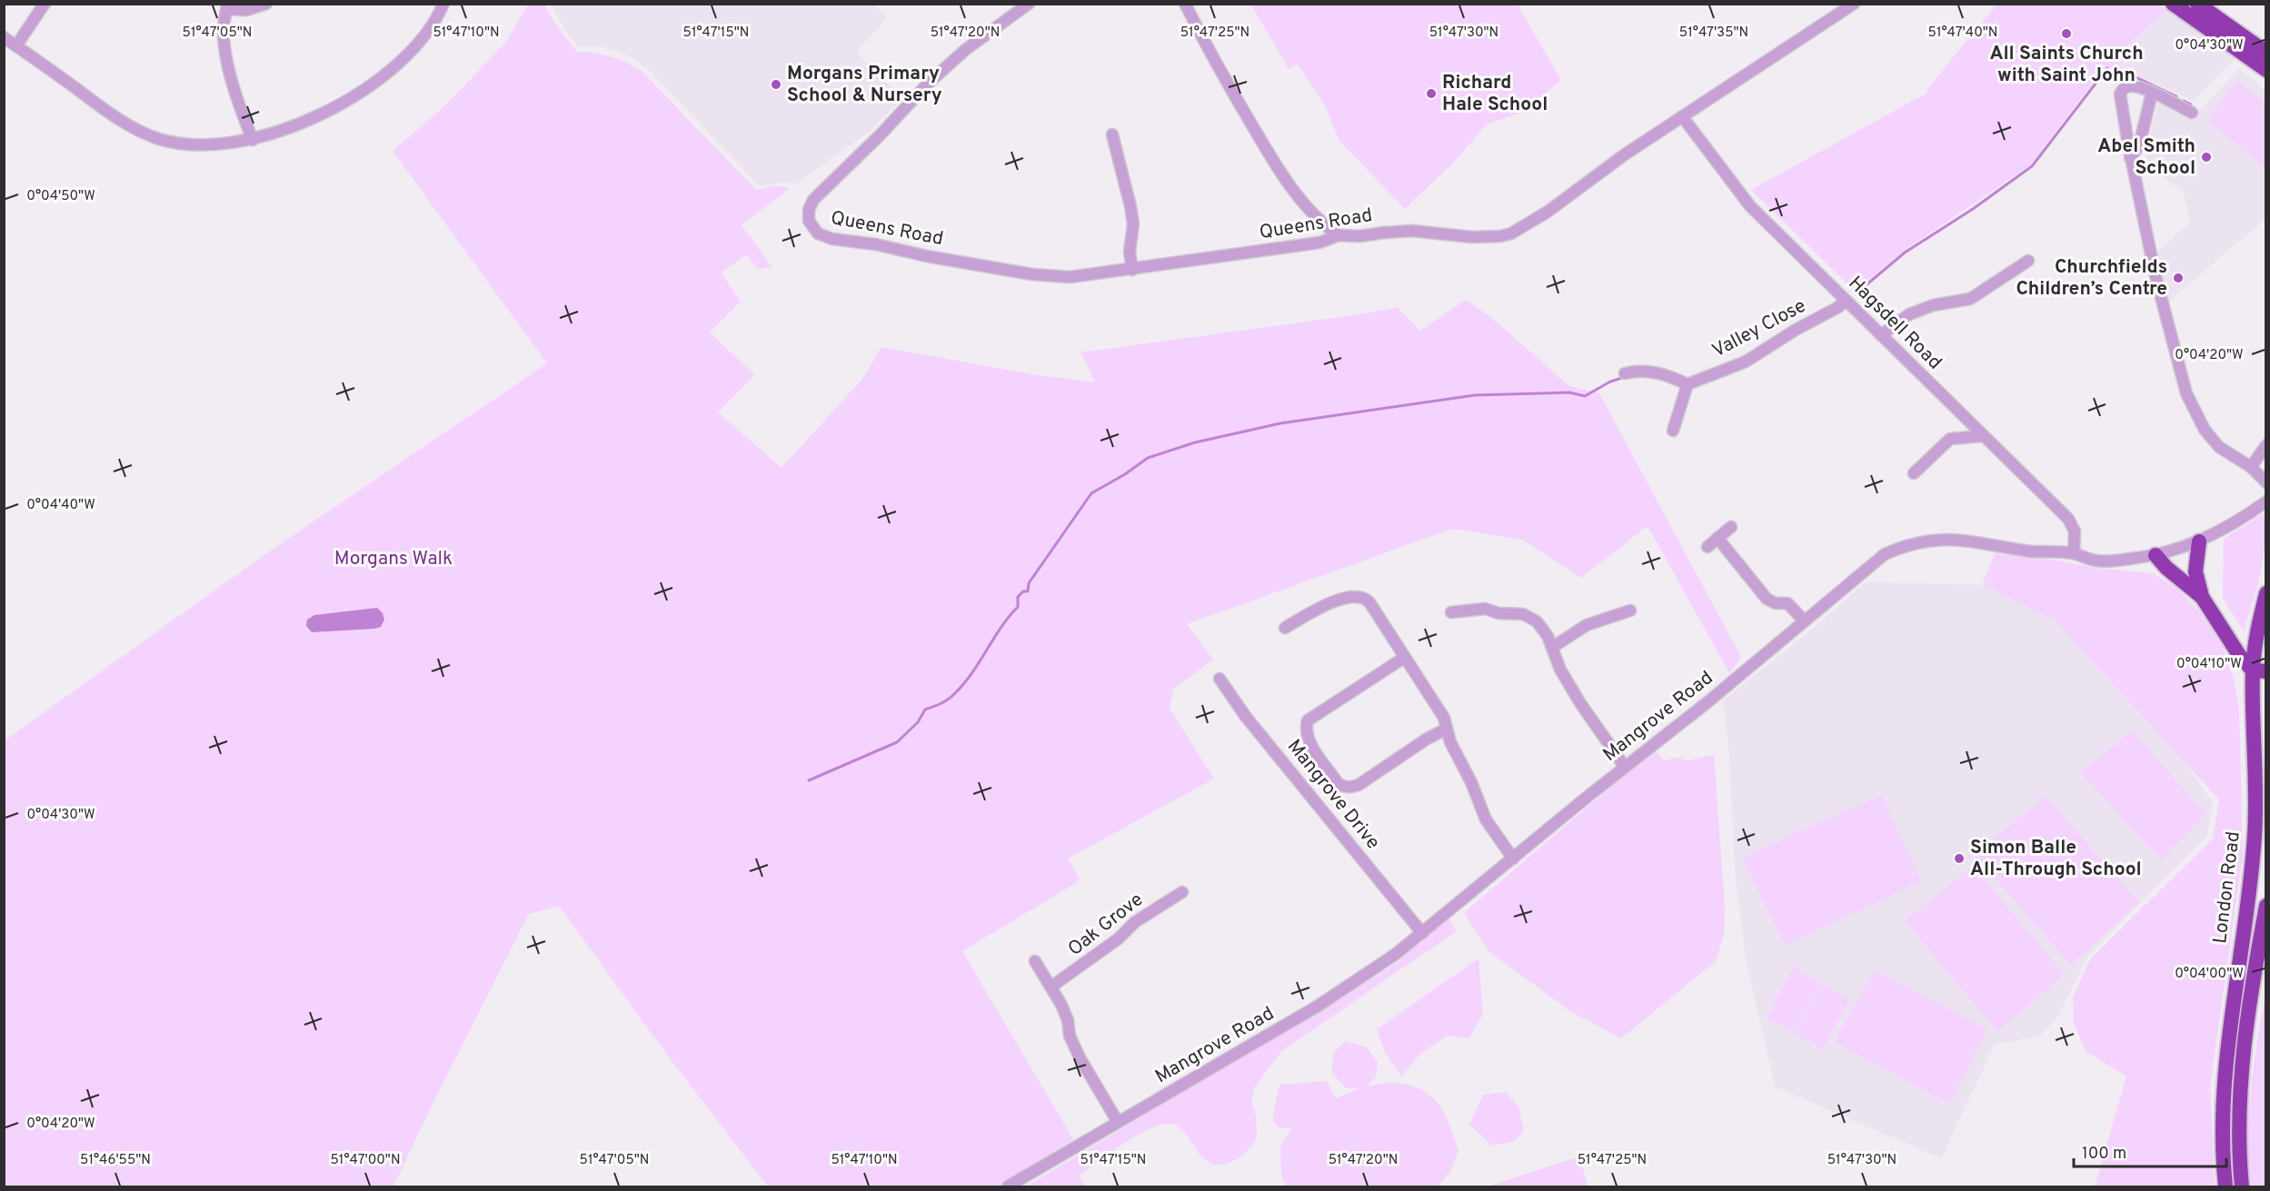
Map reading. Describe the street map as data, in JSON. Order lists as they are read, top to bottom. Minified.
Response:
{"streets":{"highway":["London Road"],"street":["Queens Road","Hagsdell Road","Valley Close","Mangrove Road","Mangrove Drive","Oak Grove"]},"crossings":[["Queens Road","Hagsdell Road"],["Hagsdell Road","Valley Close"],["Hagsdell Road","Mangrove Road"],["Mangrove Road","Mangrove Drive"]],"parks":["Morgans Walk"],"places":["All Saints Church with Saint John","Morgans Primary School & Nursery","Richard Hale School","Abel Smith School","Churchfields Children’s Centre","Simon Balle All-Through School"],"scale_bar":"100 m","coordinates":["51°47'05\"N","51°47'10\"N","51°47'15\"N","51°47'20\"N","51°47'25\"N","51°47'30\"N","51°47'35\"N","51°47'40\"N","0°04'30\"W","0°04'50\"W","0°04'20\"W","0°04'40\"W","0°04'10\"W","0°04'00\"W","51°46'55\"N","51°47'00\"N"]}
